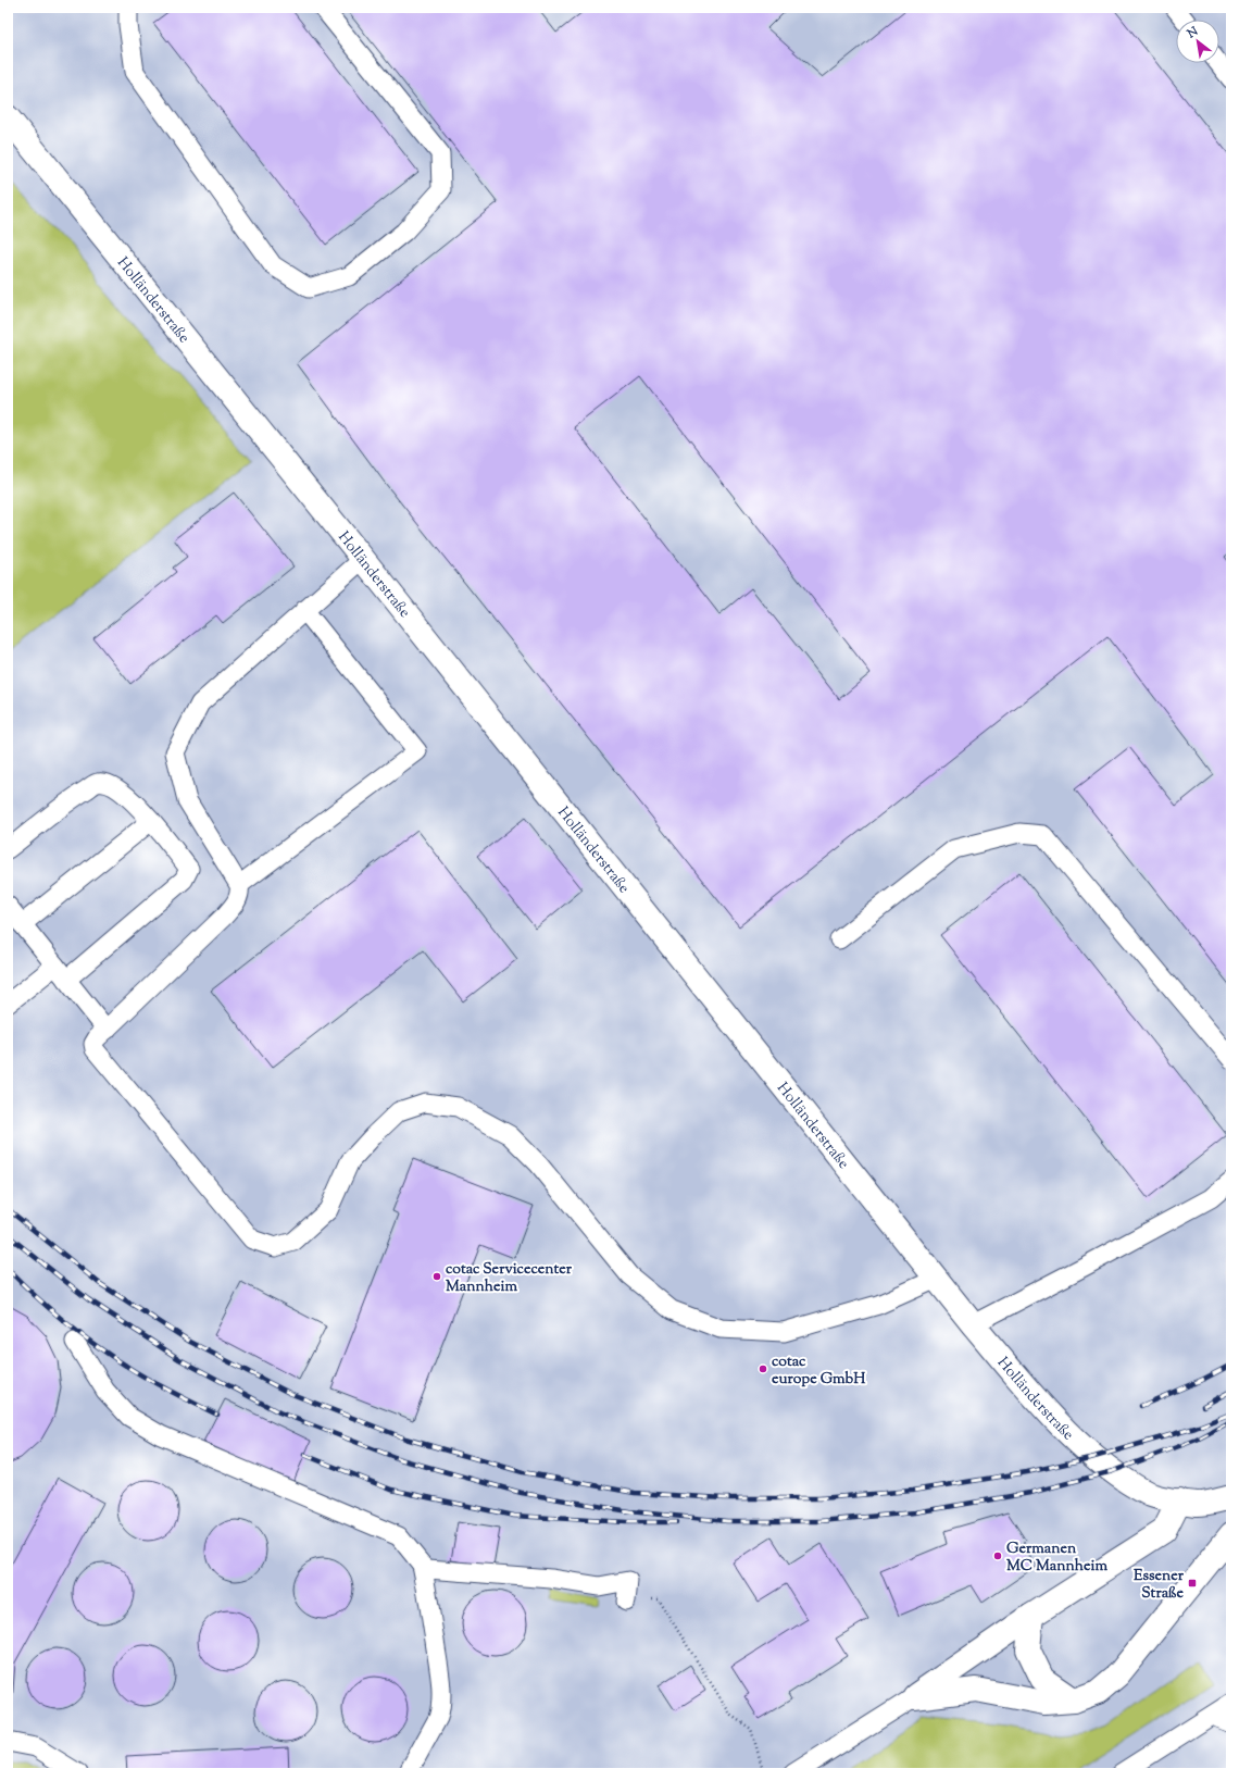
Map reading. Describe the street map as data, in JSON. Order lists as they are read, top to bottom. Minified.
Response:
{"streets":{"street":["Holländerstraße"]},"places":{"other":["cotac Servicecenter Mannheim","cotac europe GmbH","Germanen MC Mannheim"],"transit":["Essener Straße"]},"north":"top left"}
